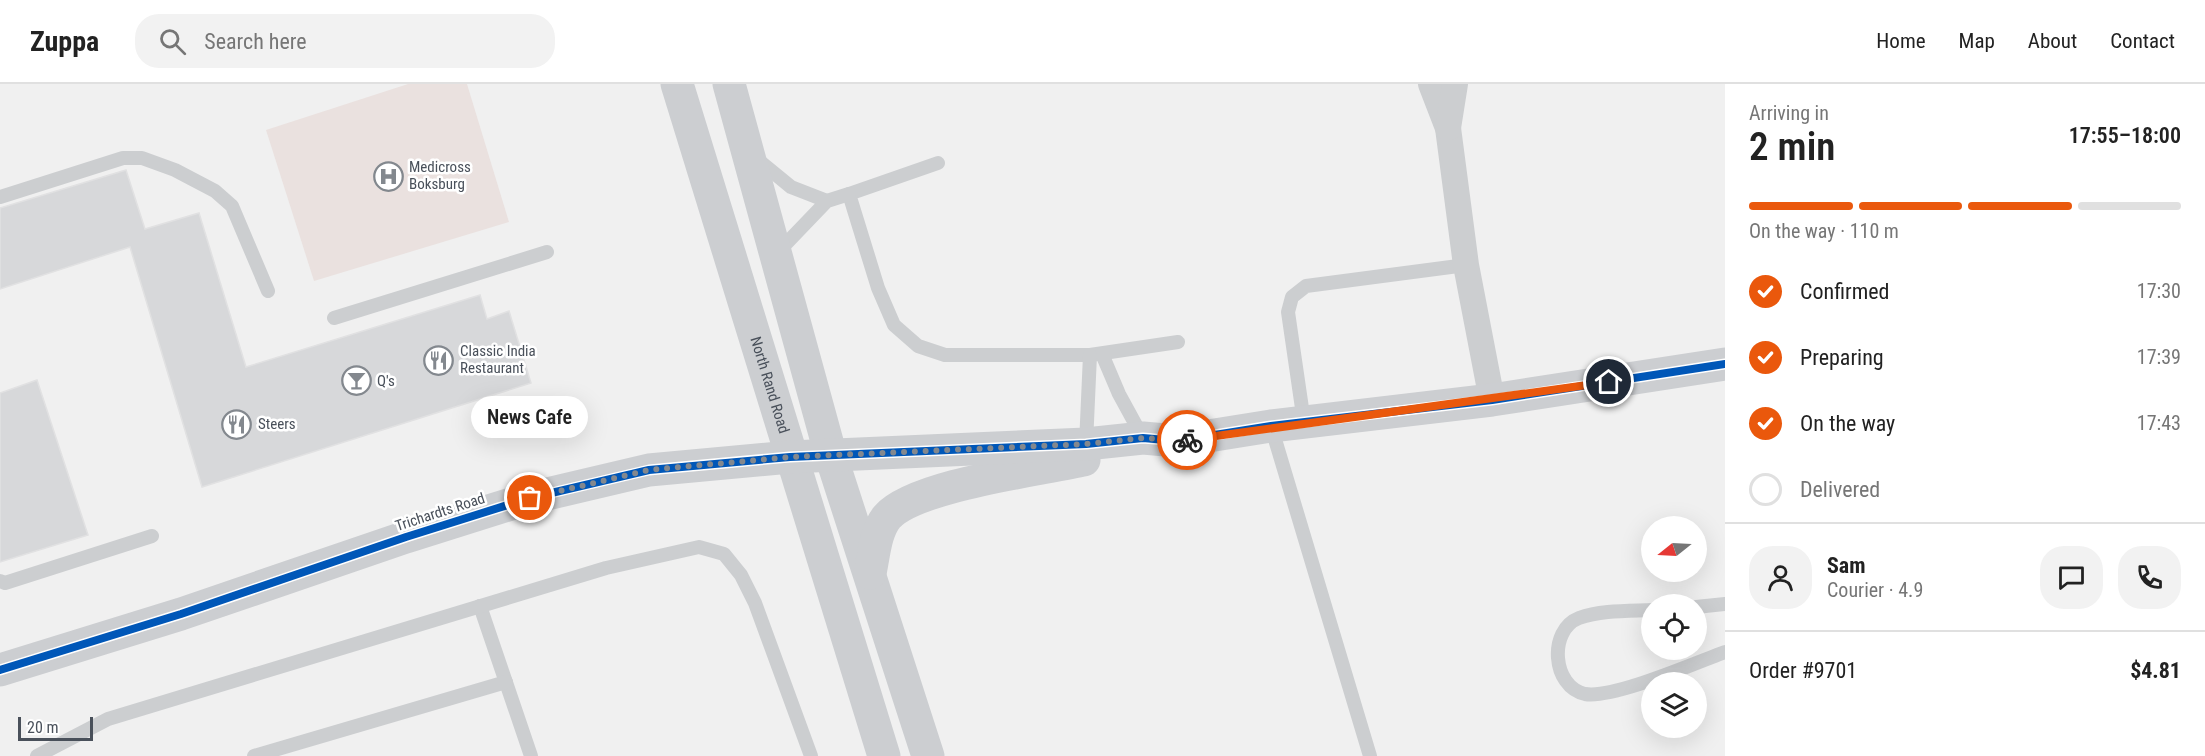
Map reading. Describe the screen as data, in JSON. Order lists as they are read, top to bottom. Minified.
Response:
{"streets":{"street":["North Rand Road","Trichardts Road"]},"crossings":[["North Rand Road","Trichardts Road"]],"places":{"hospital":["Medicross Boksburg"],"restaurant":["Classic India Restaurant","Steers"],"bar":["Q's"],"other":["News Cafe"]},"scale_bar":"20 m","north":"left","page":{"header":"Zuppa","search":"Search here","nav":["Home","Map","About","Contact"],"heading":["2 min","Arriving in","17:55–18:00"],"panel":["Sam","Courier · 4.9","Order #9701","$4.81"],"bar":"On the way · 110 m","list":[["Confirmed","17:30"],["Preparing","17:39"],["On the way","17:43"],"Delivered"],"bubble":"News Cafe","scale":"20 m"}}
